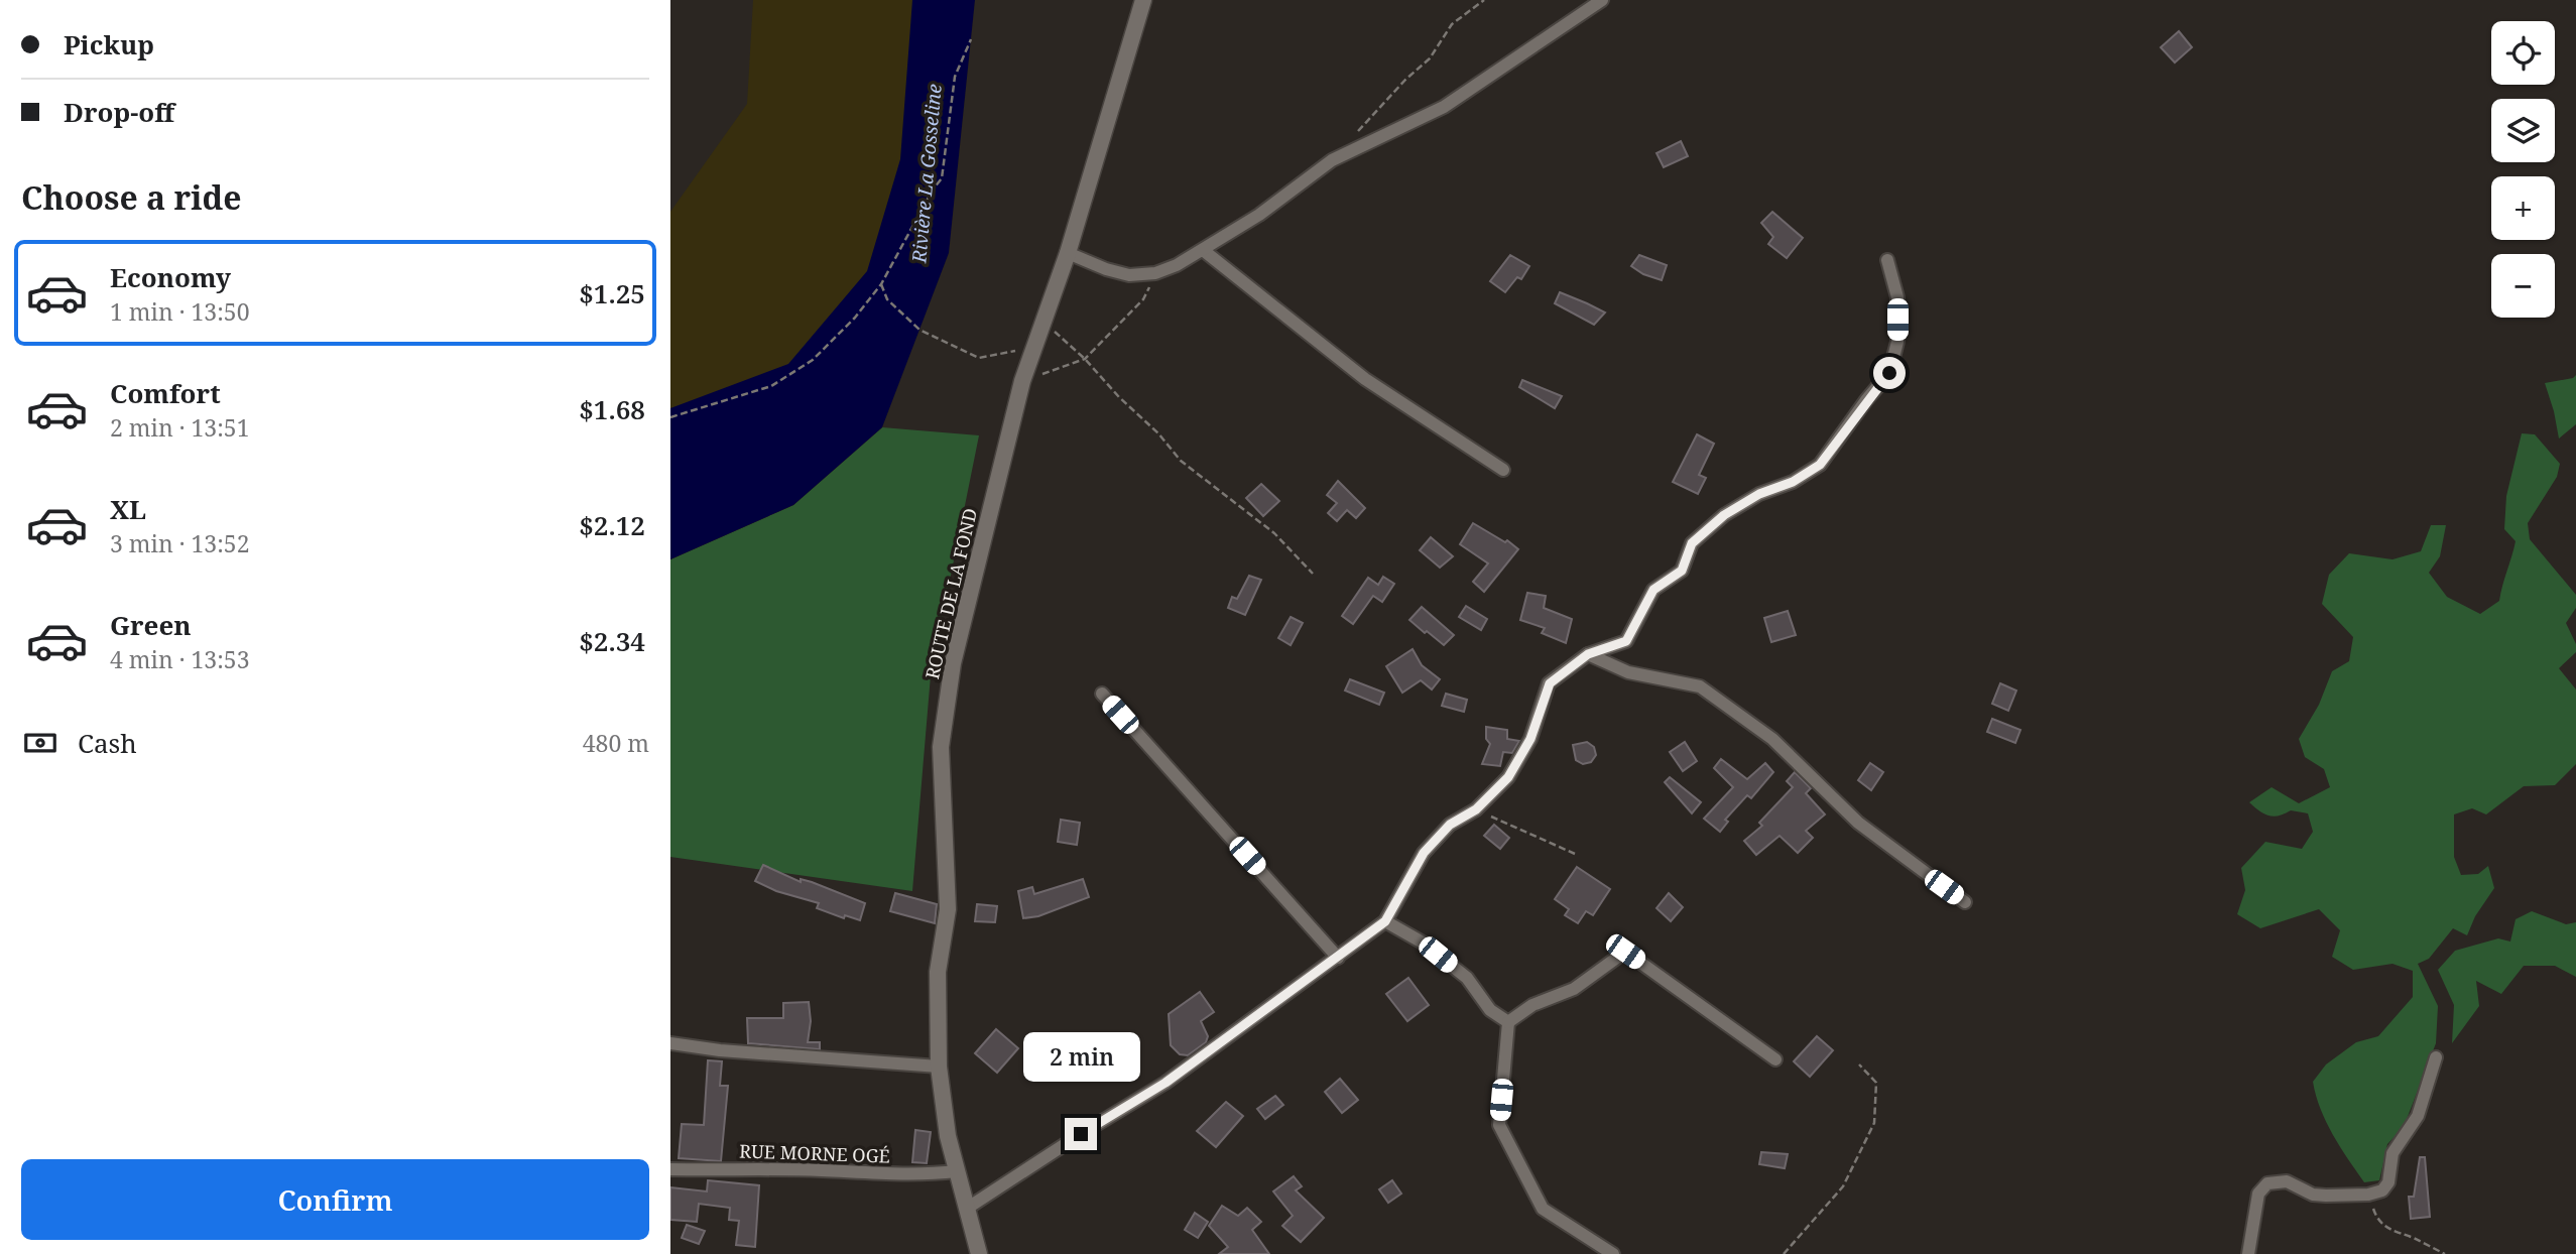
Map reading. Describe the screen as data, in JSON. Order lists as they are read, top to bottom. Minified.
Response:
{"streets":{"street":["ROUTE DE LA FOND","RUE MORNE OGÉ"]},"crossings":[["ROUTE DE LA FOND","RUE MORNE OGÉ"]],"water":["Rivière La Gosseline"],"page":{"banner":["Pickup","Drop-off"],"map_buttons":["+","−"],"heading":"Choose a ride","list":[{"name":"Economy","note":"1 min · 13:50","value":"$1.25"},{"name":"Comfort","note":"2 min · 13:51","value":"$1.68"},{"name":"XL","note":"3 min · 13:52","value":"$2.12"},{"name":"Green","note":"4 min · 13:53","value":"$2.34"}],"pay":["Cash","480 m"],"bubble":"2 min","buttons":"Confirm"}}
